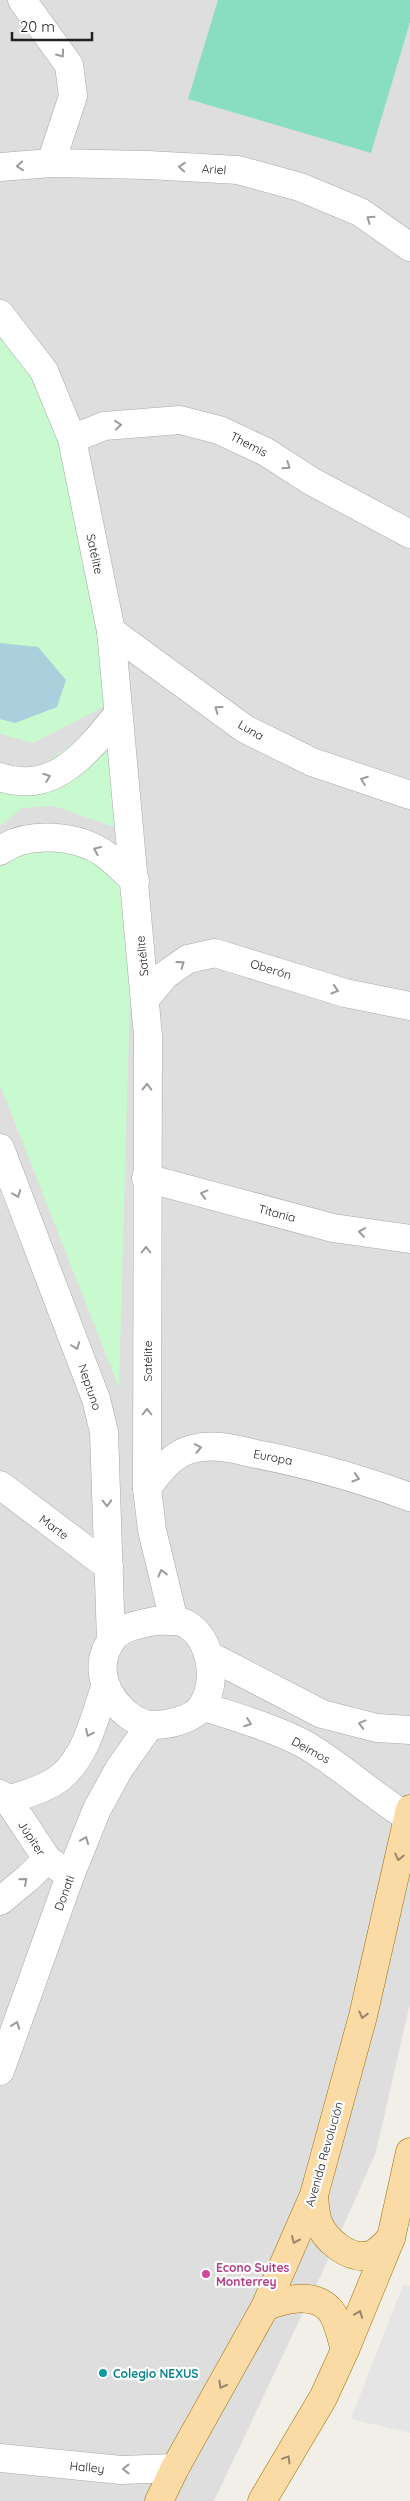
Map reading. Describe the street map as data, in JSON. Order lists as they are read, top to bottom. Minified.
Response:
{"streets":{"main road":["Avenida Revolución"],"street":["Ariel","Themis","Satélite","Luna","Oberón","Titania","Neptuno","Europa","Marte","Deimos","Júpiter","Donati","Halley"]},"crossings":[["Themis","Satélite"],["Satélite","Luna"],["Satélite","Oberón"],["Satélite","Titania"],["Satélite","Neptuno"],["Satélite","Europa"],["Satélite","Deimos"],["Satélite","Donati"],["Neptuno","Marte"],["Neptuno","Deimos"],["Neptuno","Donati"],["Deimos","Donati"],["Deimos","Avenida Revolución"],["Júpiter","Donati"],["Avenida Revolución","Halley"]],"one_way":["Ariel","Themis","Satélite","Luna","Oberón","Titania","Neptuno","Europa","Donati","Halley"],"places":["Econo Suites Monterrey","Colegio NEXUS"],"scale_bar":"20 m"}
